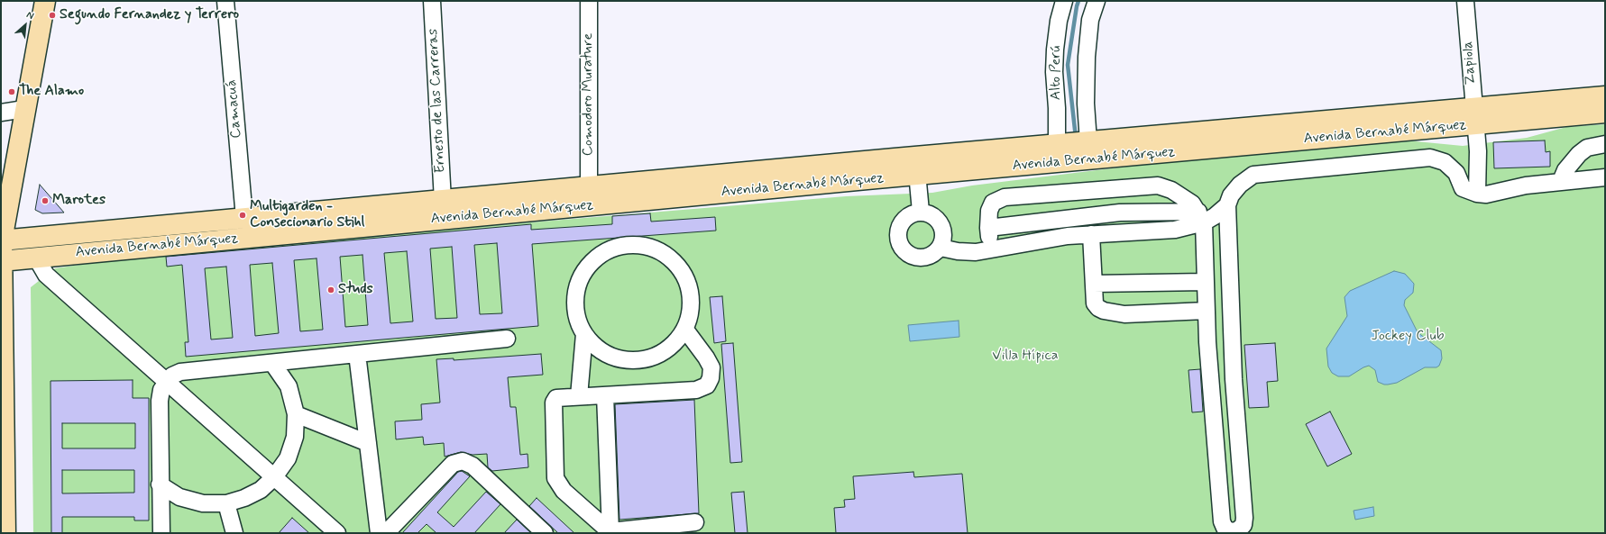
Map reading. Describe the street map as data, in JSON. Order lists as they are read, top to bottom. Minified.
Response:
{"streets":{"main road":["Avenida Bernabé Márquez"],"street":["Zapiola","Alto Perú","Comodoro Murature","Ernesto de las Carreras","Camacuá"]},"crossings":[["Zapiola","Avenida Bernabé Márquez"],["Alto Perú","Avenida Bernabé Márquez"],["Comodoro Murature","Avenida Bernabé Márquez"],["Ernesto de las Carreras","Avenida Bernabé Márquez"],["Camacuá","Avenida Bernabé Márquez"]],"parks":["Jockey Club","Villa Hípica"],"places":["Segundo Fernandez y Terrero","The Alamo","Marotes","Multigarden - Consecionario Stihl","Studs"],"north":"top right"}
